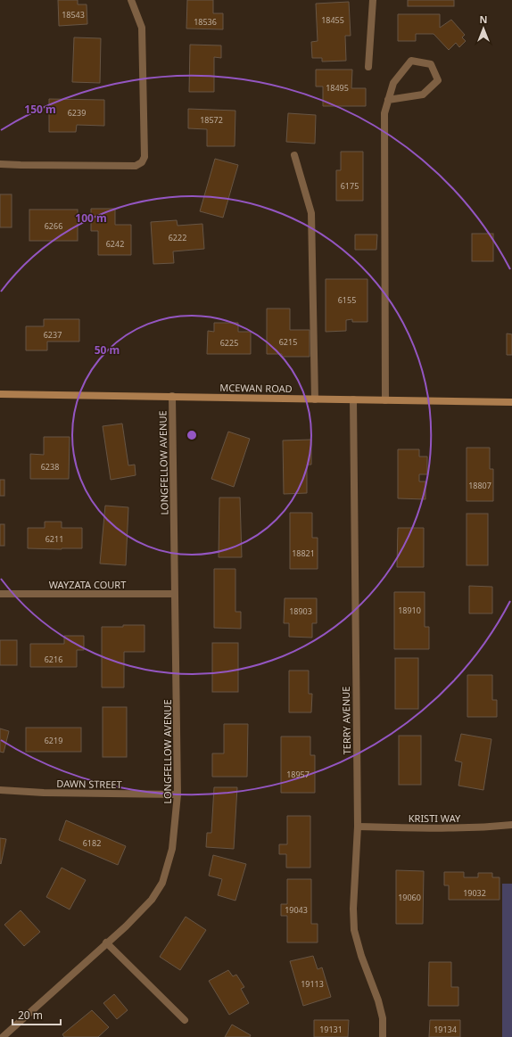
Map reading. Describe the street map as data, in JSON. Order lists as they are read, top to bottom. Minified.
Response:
{"streets":{"street":["MCEWAN ROAD","LONGFELLOW AVENUE","WAYZATA COURT","TERRY AVENUE","DAWN STREET","KRISTI WAY"]},"crossings":[["MCEWAN ROAD","LONGFELLOW AVENUE"],["MCEWAN ROAD","TERRY AVENUE"],["LONGFELLOW AVENUE","WAYZATA COURT"],["LONGFELLOW AVENUE","DAWN STREET"],["TERRY AVENUE","KRISTI WAY"]],"house_numbers":["18543","18455","18536","18495","6239","18572","6175","6266","6222","6242","6155","6237","6215","6225","6238","18807","6211","18821","18910","18903","6216","6219","18957","6182","19032","19060","19043","19113","19131","19134"],"scale_bar":"20 m","north":"top","rings":["150 m","100 m","50 m"]}
